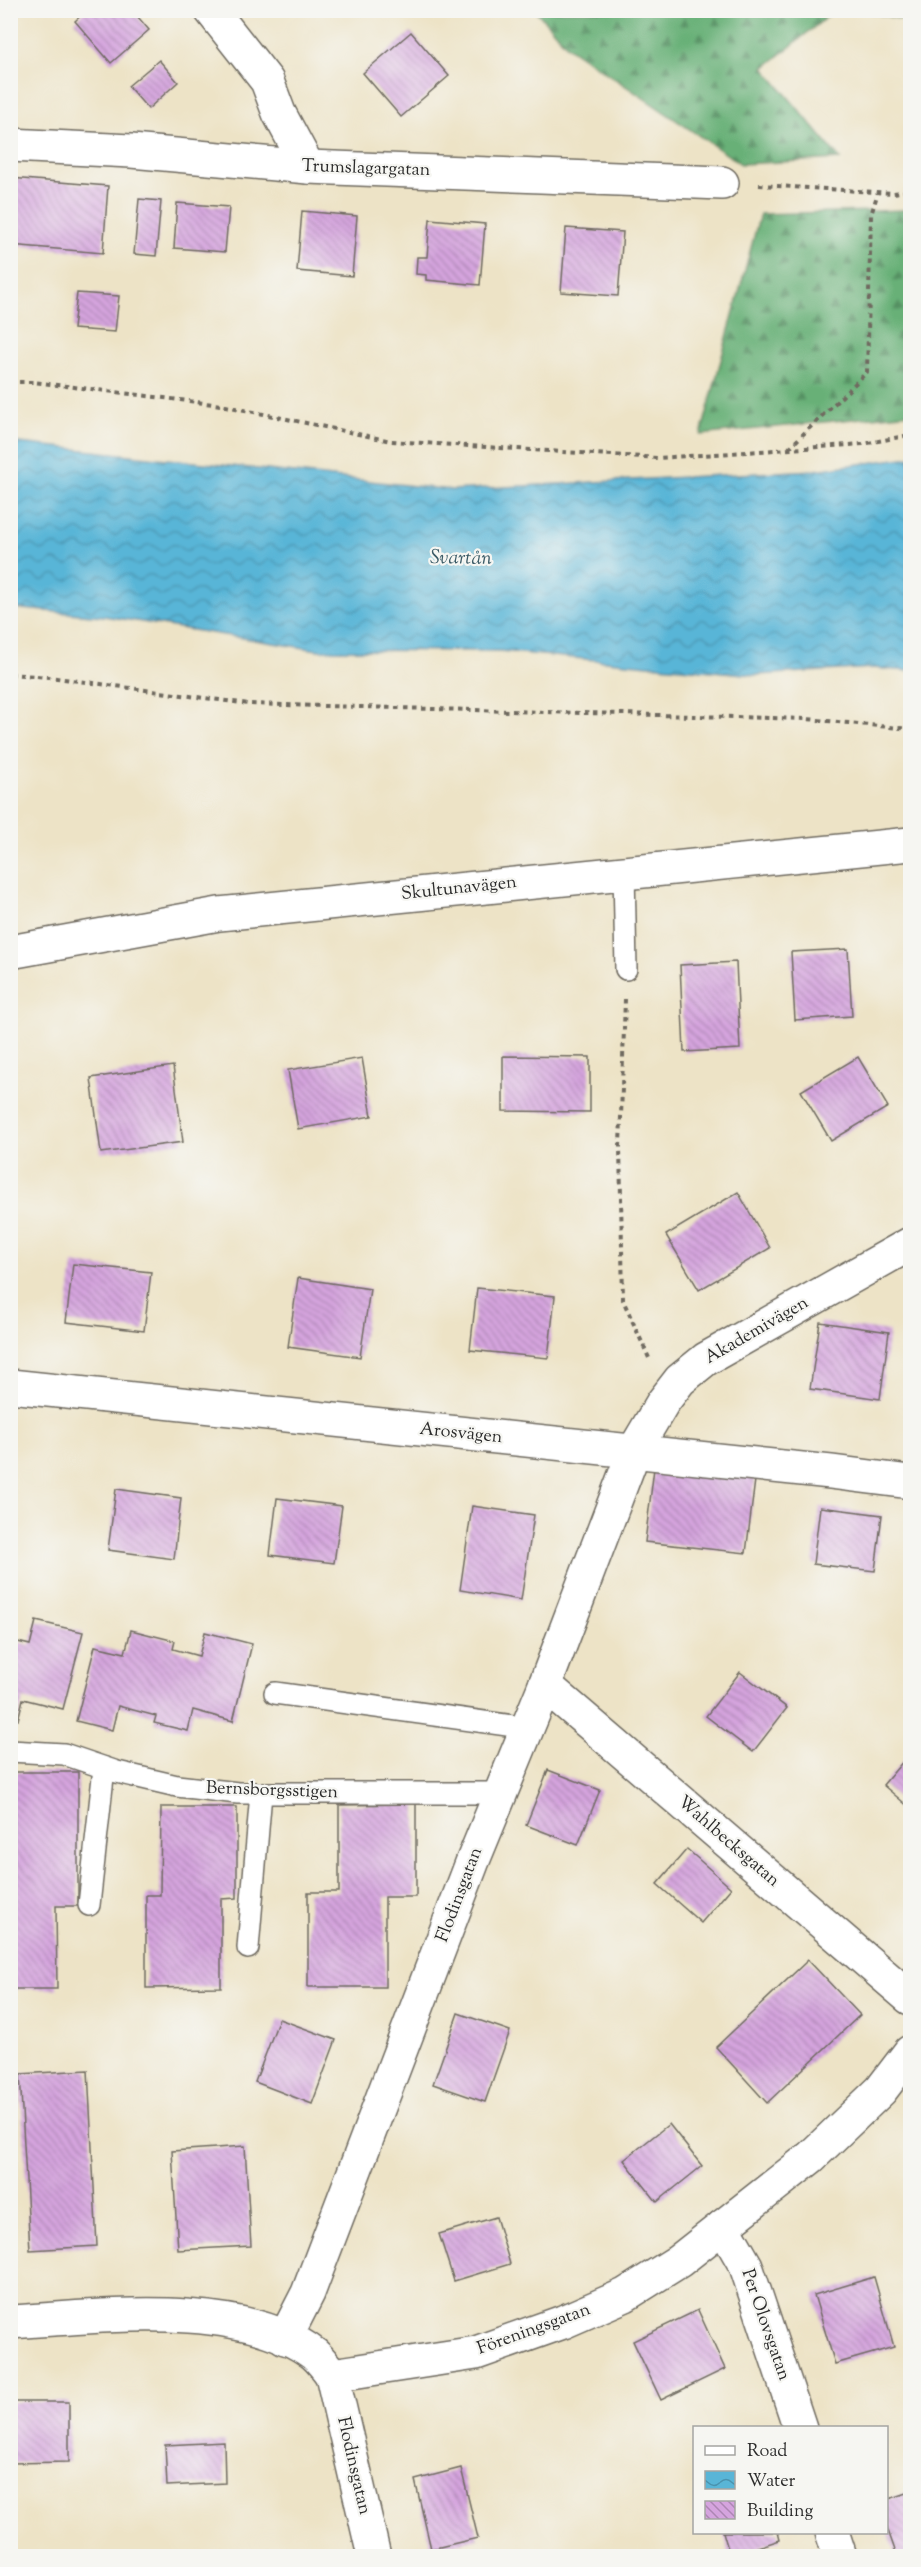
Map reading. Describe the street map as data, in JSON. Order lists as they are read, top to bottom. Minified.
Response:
{"streets":{"street":["Trumslagargatan","Skultunavägen","Akademivägen","Arosvägen","Wahlbecksgatan","Flodinsgatan","Per Olovsgatan","Föreningsgatan"],"lane":["Bernsborgsstigen"]},"crossings":[["Akademivägen","Arosvägen"],["Akademivägen","Flodinsgatan"],["Arosvägen","Flodinsgatan"],["Bernsborgsstigen","Flodinsgatan"],["Wahlbecksgatan","Flodinsgatan"],["Flodinsgatan","Föreningsgatan"],["Per Olovsgatan","Föreningsgatan"]],"water":["Svartån"],"legend":["Road","Water","Building"]}
